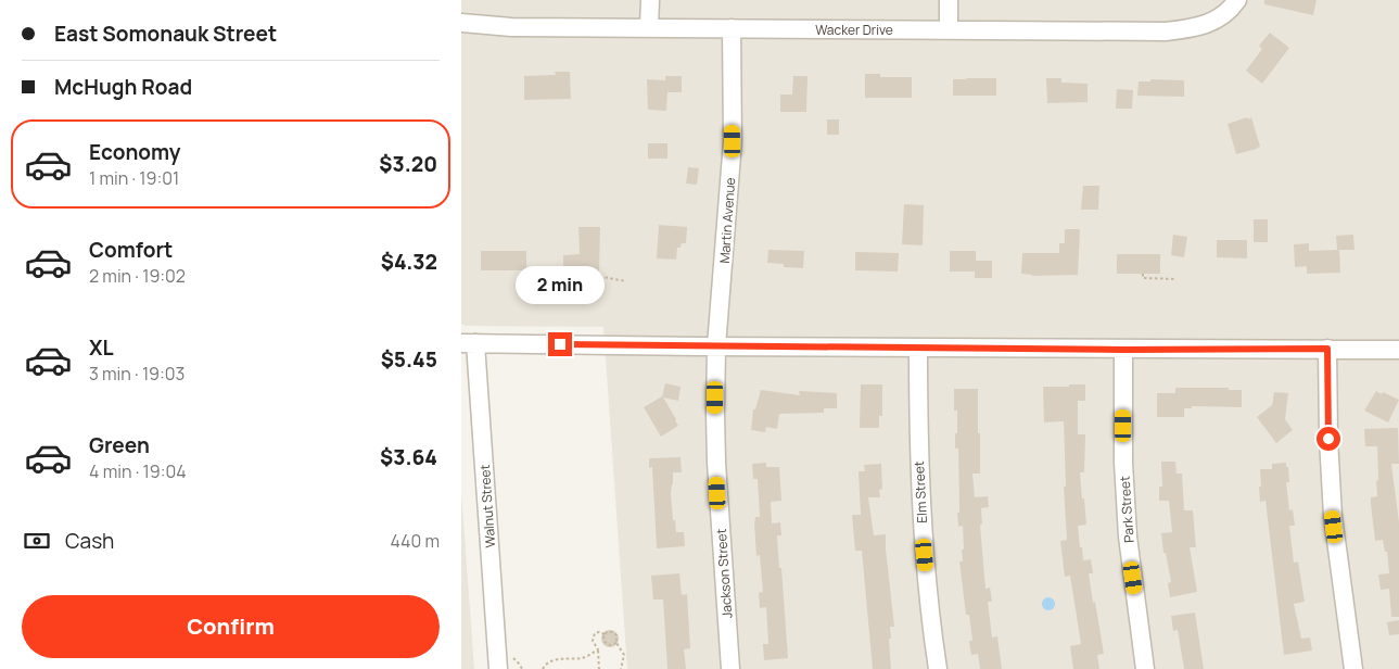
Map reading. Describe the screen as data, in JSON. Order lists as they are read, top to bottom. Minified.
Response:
{"streets":{"street":["Wacker Drive","Martin Avenue","Elm Street","Walnut Street","Park Street","Jackson Street"]},"crossings":[["Wacker Drive","Martin Avenue"],["Martin Avenue","Jackson Street"]],"page":{"banner":["East Somonauk Street","McHugh Road"],"list":[{"name":"Economy","note":"1 min · 19:01","value":"$3.20"},{"name":"Comfort","note":"2 min · 19:02","value":"$4.32"},{"name":"XL","note":"3 min · 19:03","value":"$5.45"},{"name":"Green","note":"4 min · 19:04","value":"$3.64"}],"bubble":"2 min","pay":["Cash","440 m"],"buttons":"Confirm"}}
